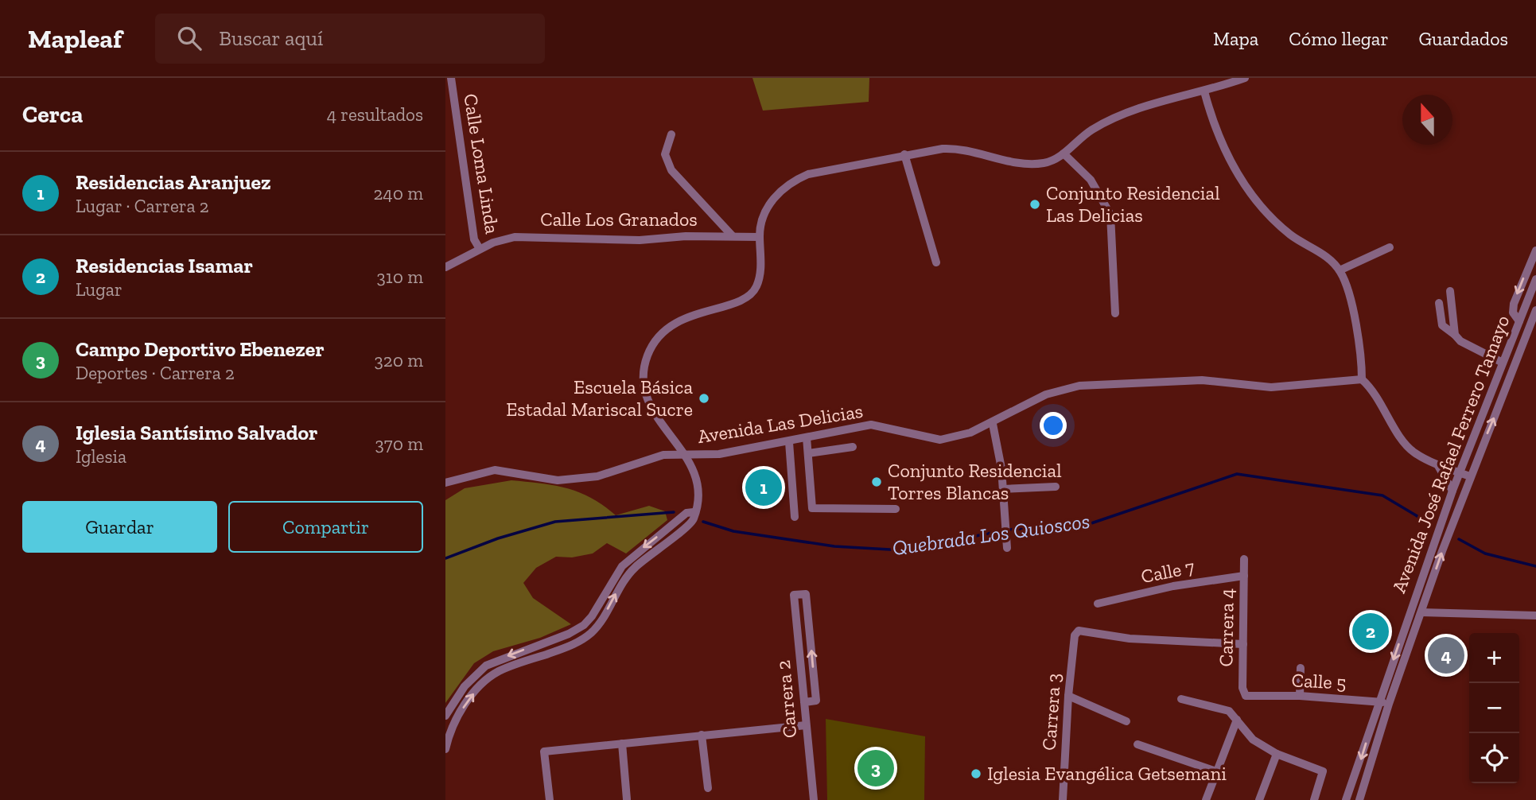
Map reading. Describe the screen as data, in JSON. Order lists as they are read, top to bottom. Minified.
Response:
{"streets":{"street":["Calle Loma Linda","Calle Los Granados","Avenida Las Delicias","Avenida José Rafael Ferrero Tamayo","Calle 7","Carrera 4","Calle 5","Carrera 2","Carrera 3"]},"crossings":[["Calle Loma Linda","Calle Los Granados"],["Avenida José Rafael Ferrero Tamayo","Calle 5"],["Calle 7","Carrera 4"],["Carrera 4","Calle 5"],["Carrera 4","Carrera 3"]],"water":["Quebrada Los Quioscos"],"places":["Conjunto Residencial Las Delicias","Escuela Básica Estadal Mariscal Sucre","Conjunto Residencial Torres Blancas","Iglesia Evangélica Getsemani"],"north":"top","page":{"header":"Mapleaf","search":"Buscar aquí","nav":["Mapa","Cómo llegar","Guardados"],"heading":["Cerca","4 resultados"],"list":[{"mark":"1","name":"Residencias Aranjuez","note":"Lugar · Carrera 2","value":"240 m"},{"mark":"2","name":"Residencias Isamar","note":"Lugar","value":"310 m"},{"mark":"3","name":"Campo Deportivo Ebenezer","note":"Deportes · Carrera 2","value":"320 m"},{"mark":"4","name":"Iglesia Santísimo Salvador","note":"Iglesia","value":"370 m"}],"pins":["1","2","4","3"],"buttons":["Guardar","Compartir"],"map_buttons":["+","−"]}}
